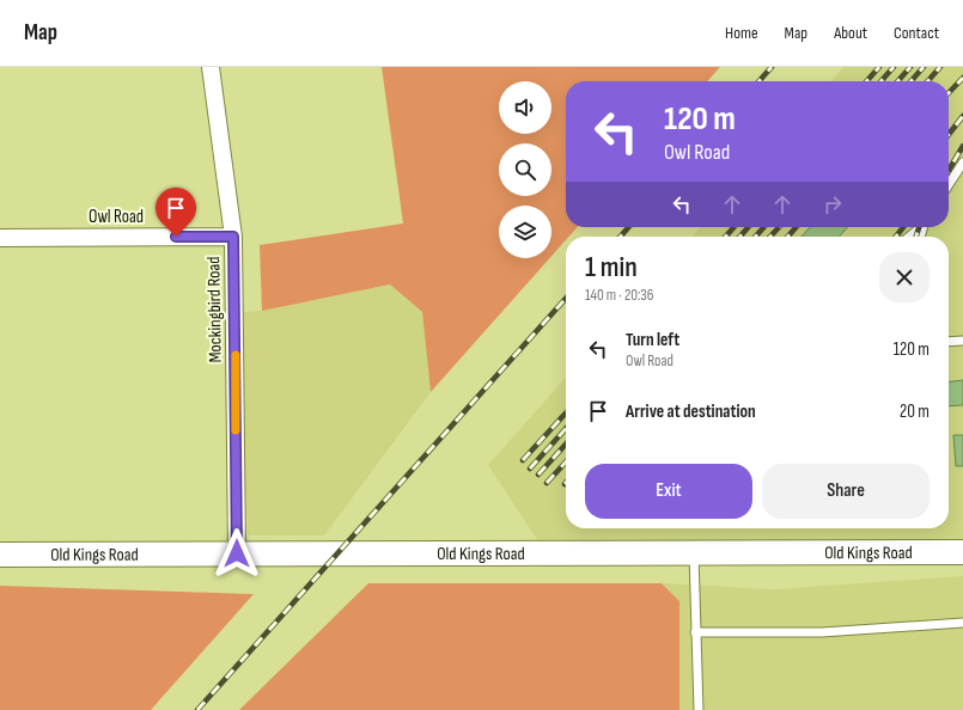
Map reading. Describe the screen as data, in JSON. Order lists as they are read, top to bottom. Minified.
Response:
{"streets":{"street":["Owl Road","Mockingbird Road","Old Kings Road"]},"crossings":[["Owl Road","Mockingbird Road"],["Mockingbird Road","Old Kings Road"]],"page":{"header":"Map","nav":["Home","Map","About","Contact"],"turn":["120 m","Owl Road"],"heading":["1 min","140 m · 20:36"],"list":[{"name":"Turn left","note":"Owl Road","value":"120 m"},{"name":"Arrive at destination","value":"20 m"}],"buttons":["Exit","Share"]}}
